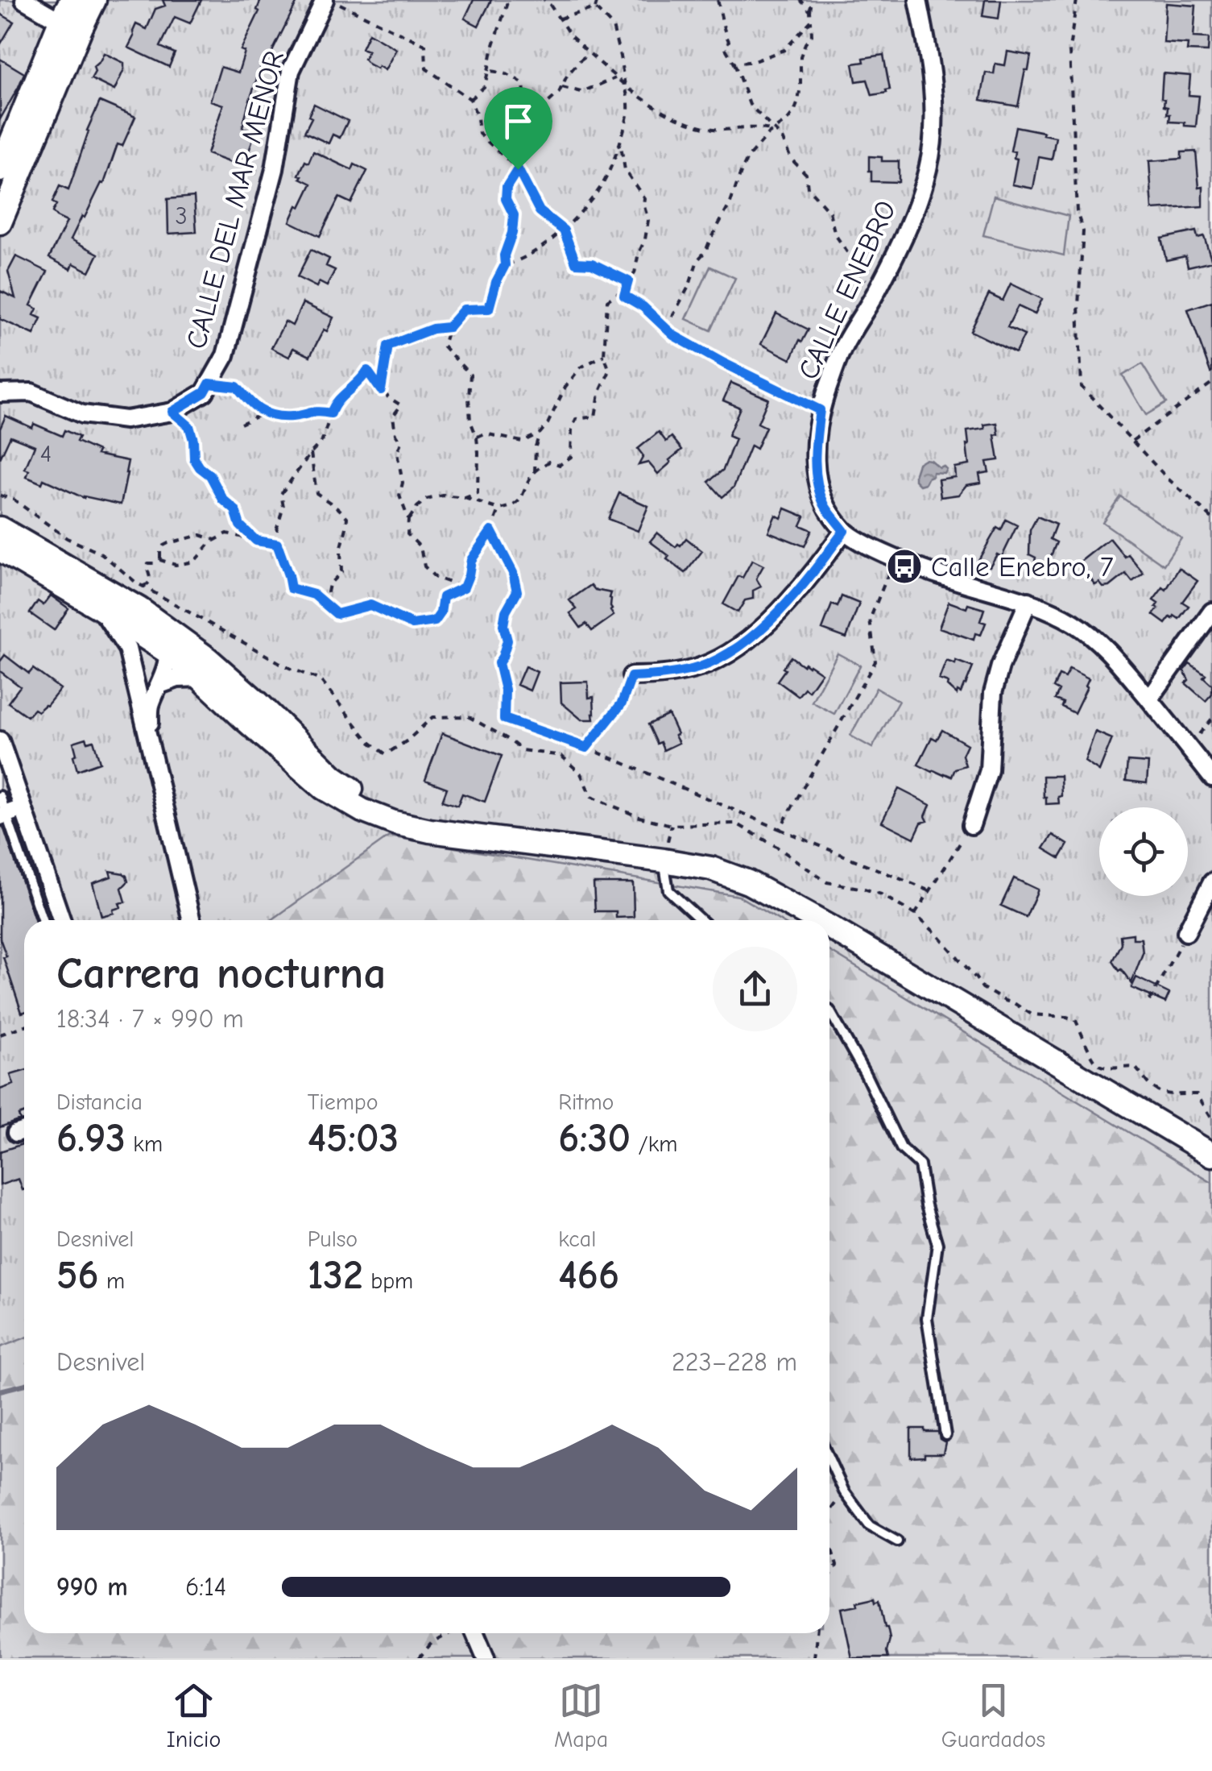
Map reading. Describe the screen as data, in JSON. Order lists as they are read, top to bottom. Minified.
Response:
{"streets":{"street":["CALLE DEL MAR MENOR","CALLE ENEBRO"]},"places":{"bus stop":["Calle Enebro, 7"]},"house_numbers":["3","4"],"page":{"heading":["Carrera nocturna","18:34 · 7 × 990 m"],"stats":[["Distancia","6.93 km"],["Tiempo","45:03"],["Ritmo","6:30 /km"],["Desnivel","56 m"],["Pulso","132 bpm"],["kcal","466"]],"chart":["Desnivel","223–228 m"],"list":[{"name":"990 m","note":"6:14"}],"tabs":["Inicio","Mapa","Guardados"]}}
